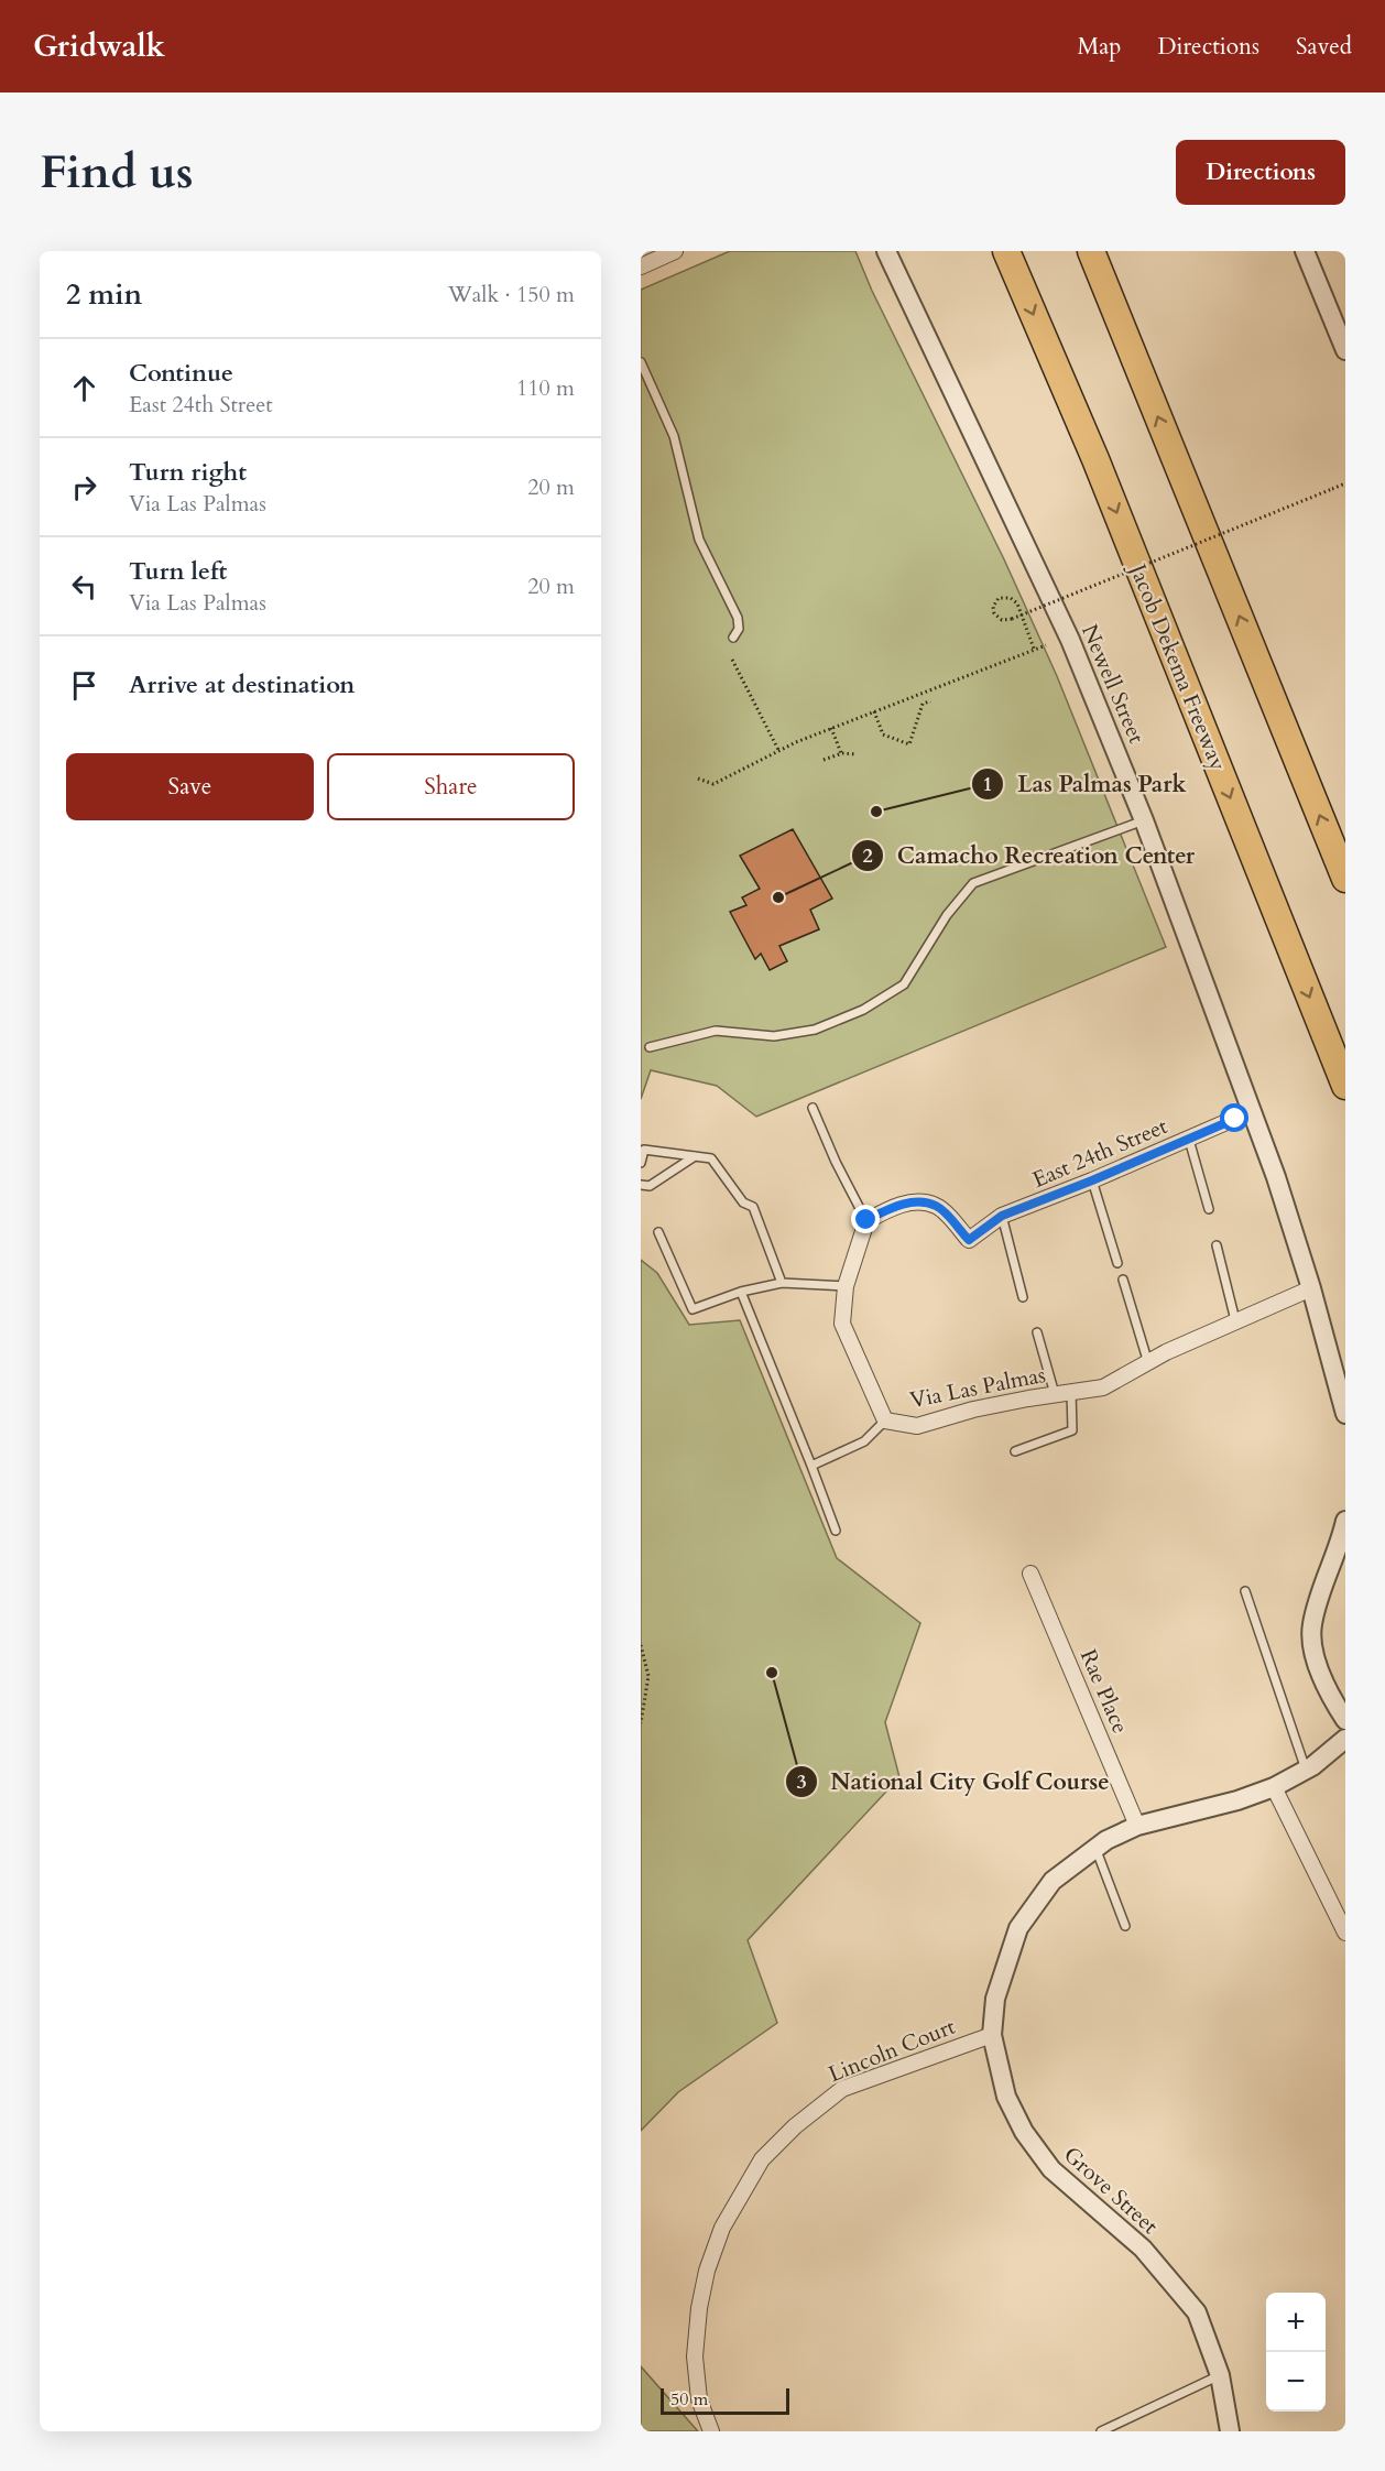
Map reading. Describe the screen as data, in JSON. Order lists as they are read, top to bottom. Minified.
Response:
{"streets":{"highway":["Jacob Dekema Freeway"],"street":["Newell Street","East 24th Street","Via Las Palmas","Rae Place","Lincoln Court","Grove Street"]},"crossings":[["Newell Street","East 24th Street"],["Newell Street","Via Las Palmas"],["East 24th Street","Via Las Palmas"],["Rae Place","Grove Street"],["Lincoln Court","Grove Street"]],"places":["Las Palmas Park","Camacho Recreation Center","National City Golf Course"],"scale_bar":"50 m","page":{"header":"Gridwalk","nav":["Map","Directions","Saved"],"buttons":["Directions",["Save","Share"]],"title":"Find us","heading":["2 min","Walk · 150 m"],"list":[["Continue","East 24th Street","110 m"],["Turn right","Via Las Palmas","20 m"],["Turn left","Via Las Palmas","20 m"],"Arrive at destination"],"map_buttons":["+","−"],"scale":"50 m"}}
